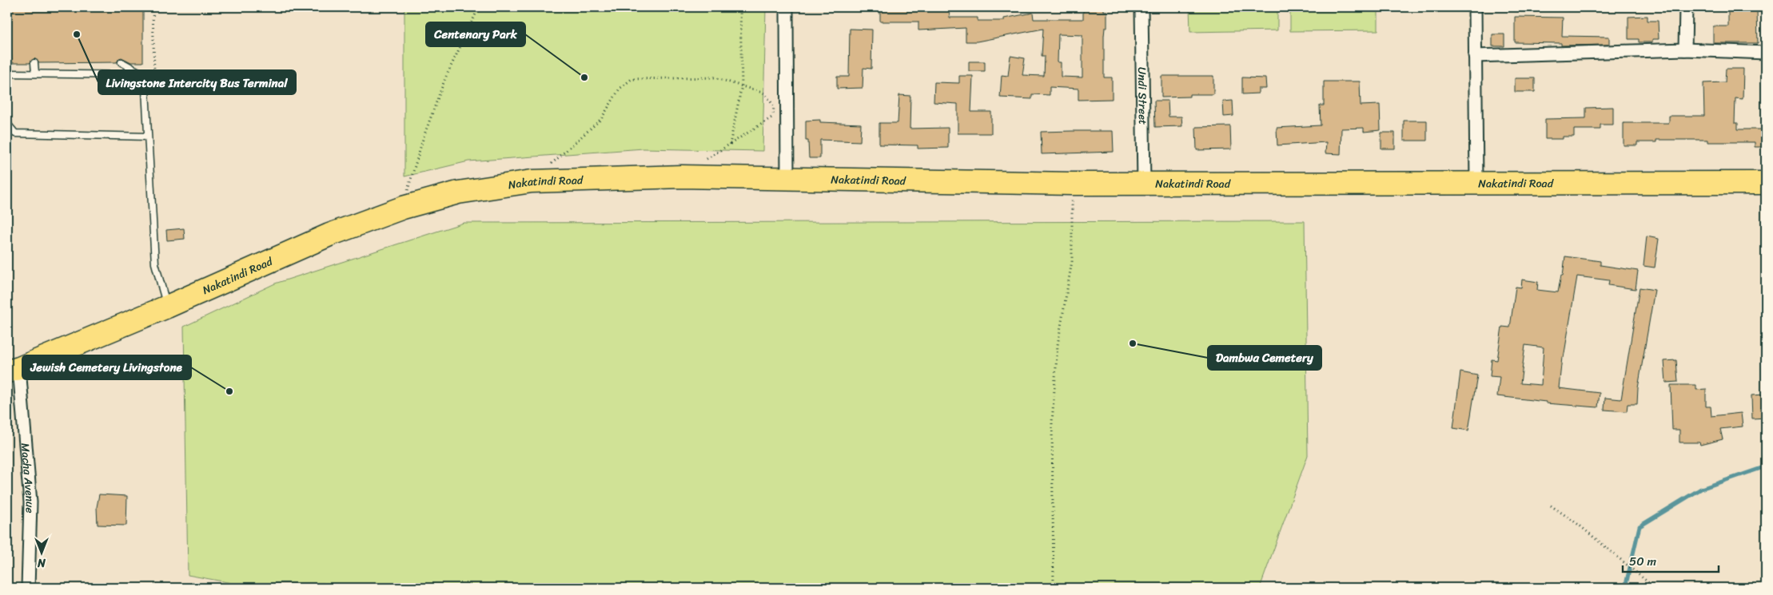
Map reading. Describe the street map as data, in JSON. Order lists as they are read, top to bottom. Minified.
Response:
{"streets":{"highway":["Nakatindi Road"],"street":["Undi Street","Macha Avenue"]},"crossings":[["Undi Street","Nakatindi Road"],["Nakatindi Road","Macha Avenue"]],"places":["Livingstone Intercity Bus Terminal","Centenary Park","Dambwa Cemetery","Jewish Cemetery Livingstone"],"scale_bar":"50 m","north":"bottom"}
